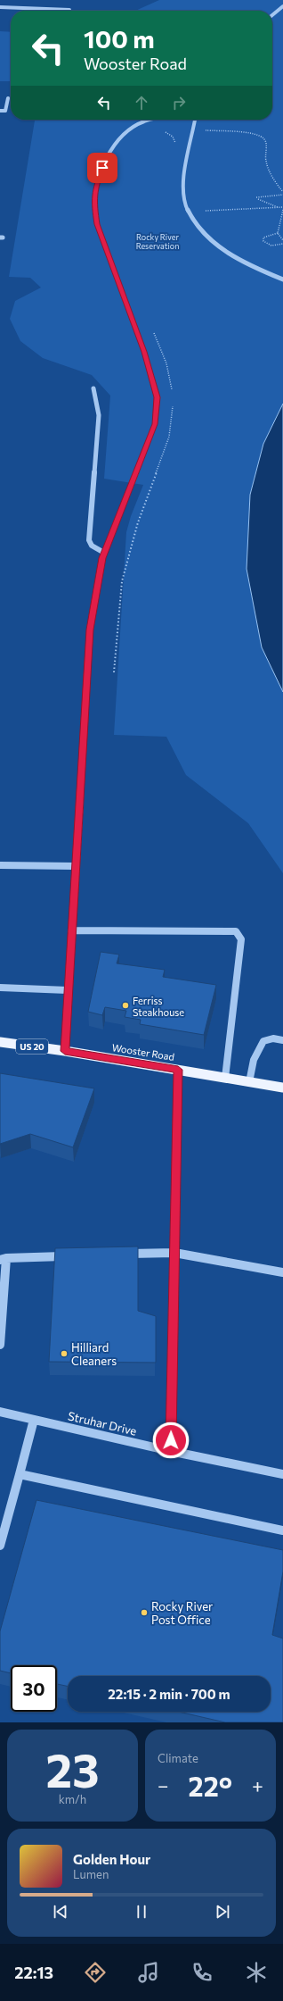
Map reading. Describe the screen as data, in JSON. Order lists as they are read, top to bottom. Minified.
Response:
{"streets":{"main road":["US 20","Wooster Road"],"street":["Struhar Drive"]},"parks":["Rocky River Reservation"],"places":["Ferriss Steakhouse","Hilliard Cleaners","Rocky River Post Office"],"page":{"turn":["100 m","Wooster Road"],"limit":"30","trip":"22:15 · 2 min · 700 m","tile":[["23","km/h"],"Climate"],"heat":["−","22°","+"],"song":["Golden Hour","Lumen"],"tabs":"22:13"}}
